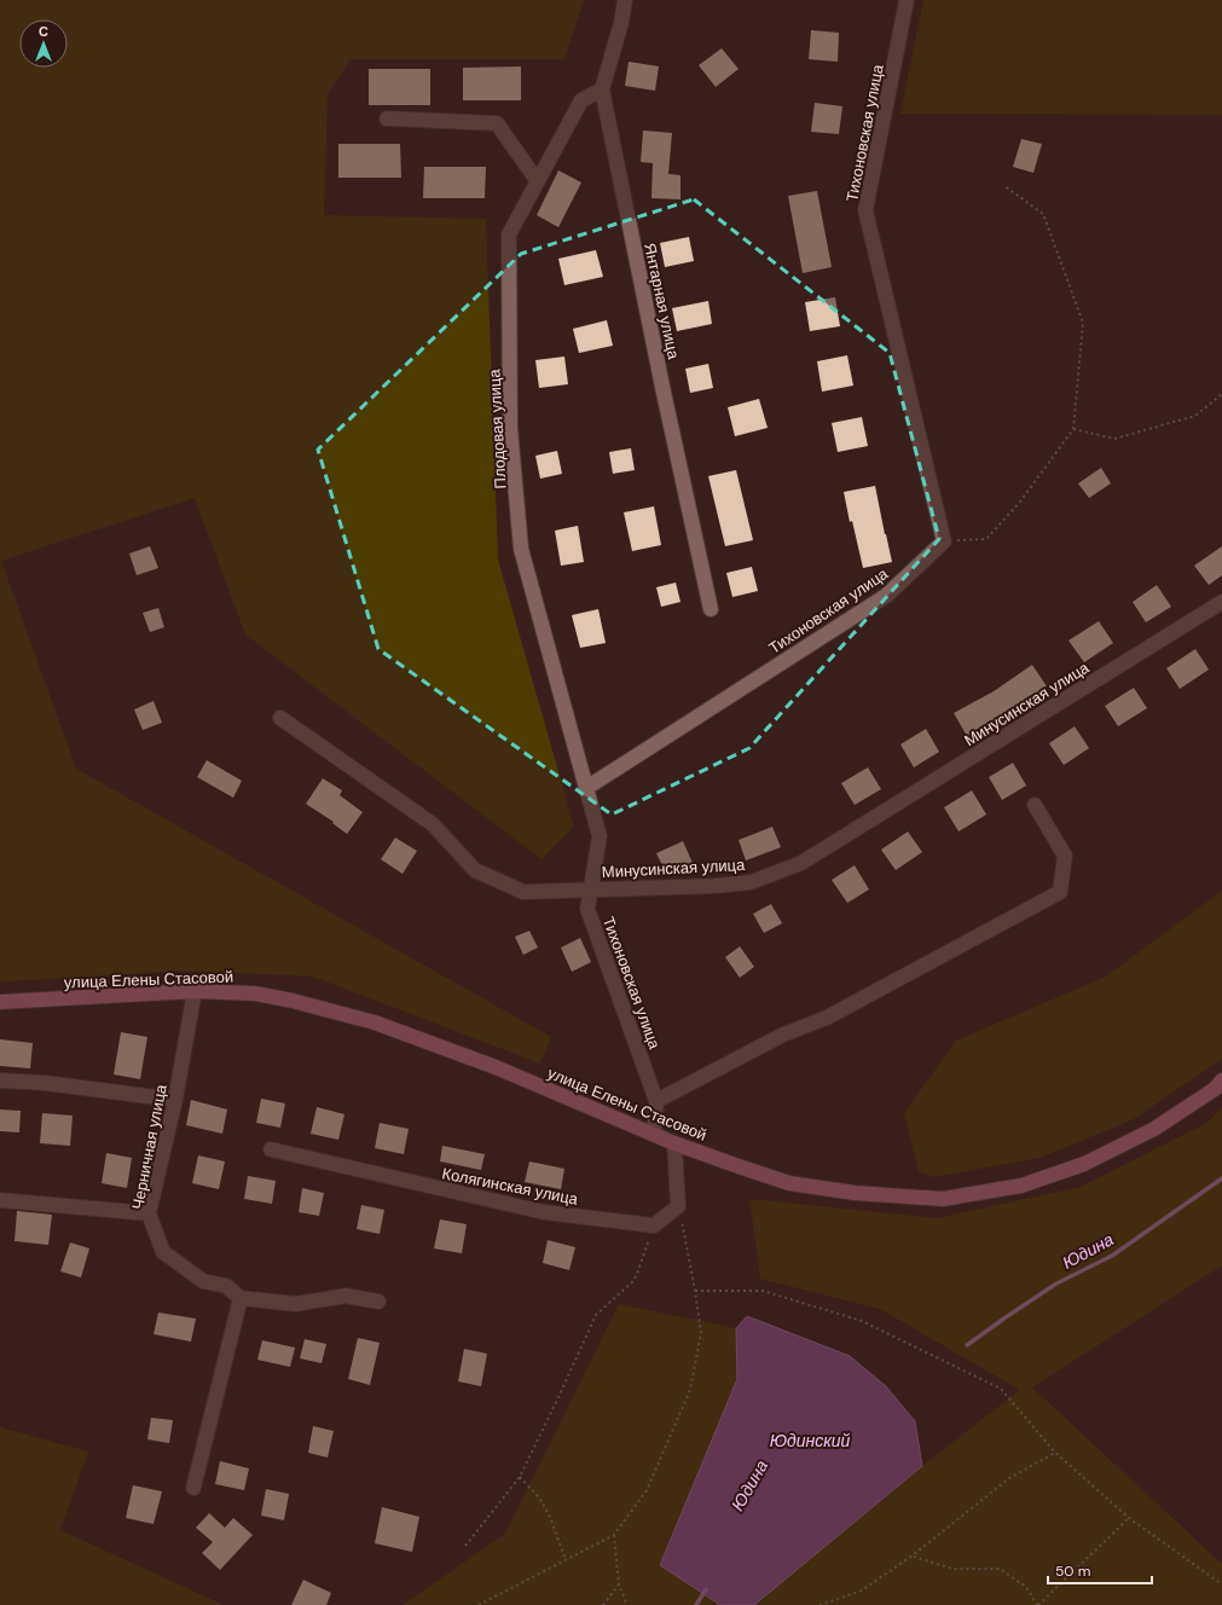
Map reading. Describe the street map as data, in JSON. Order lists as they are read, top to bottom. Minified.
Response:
{"streets":{"main road":["улица Елены Стасовой"],"street":["Тихоновская улица","Янтарная улица","Плодовая улица","Минусинская улица","Черничная улица","Колягинская улица"]},"crossings":[["Тихоновская улица","Плодовая улица"],["Тихоновская улица","Минусинская улица"],["Тихоновская улица","улица Елены Стасовой"],["Янтарная улица","Плодовая улица"],["улица Елены Стасовой","Черничная улица"]],"water":["Юдина","Юдинский"],"scale_bar":"50 m","north":"top"}
